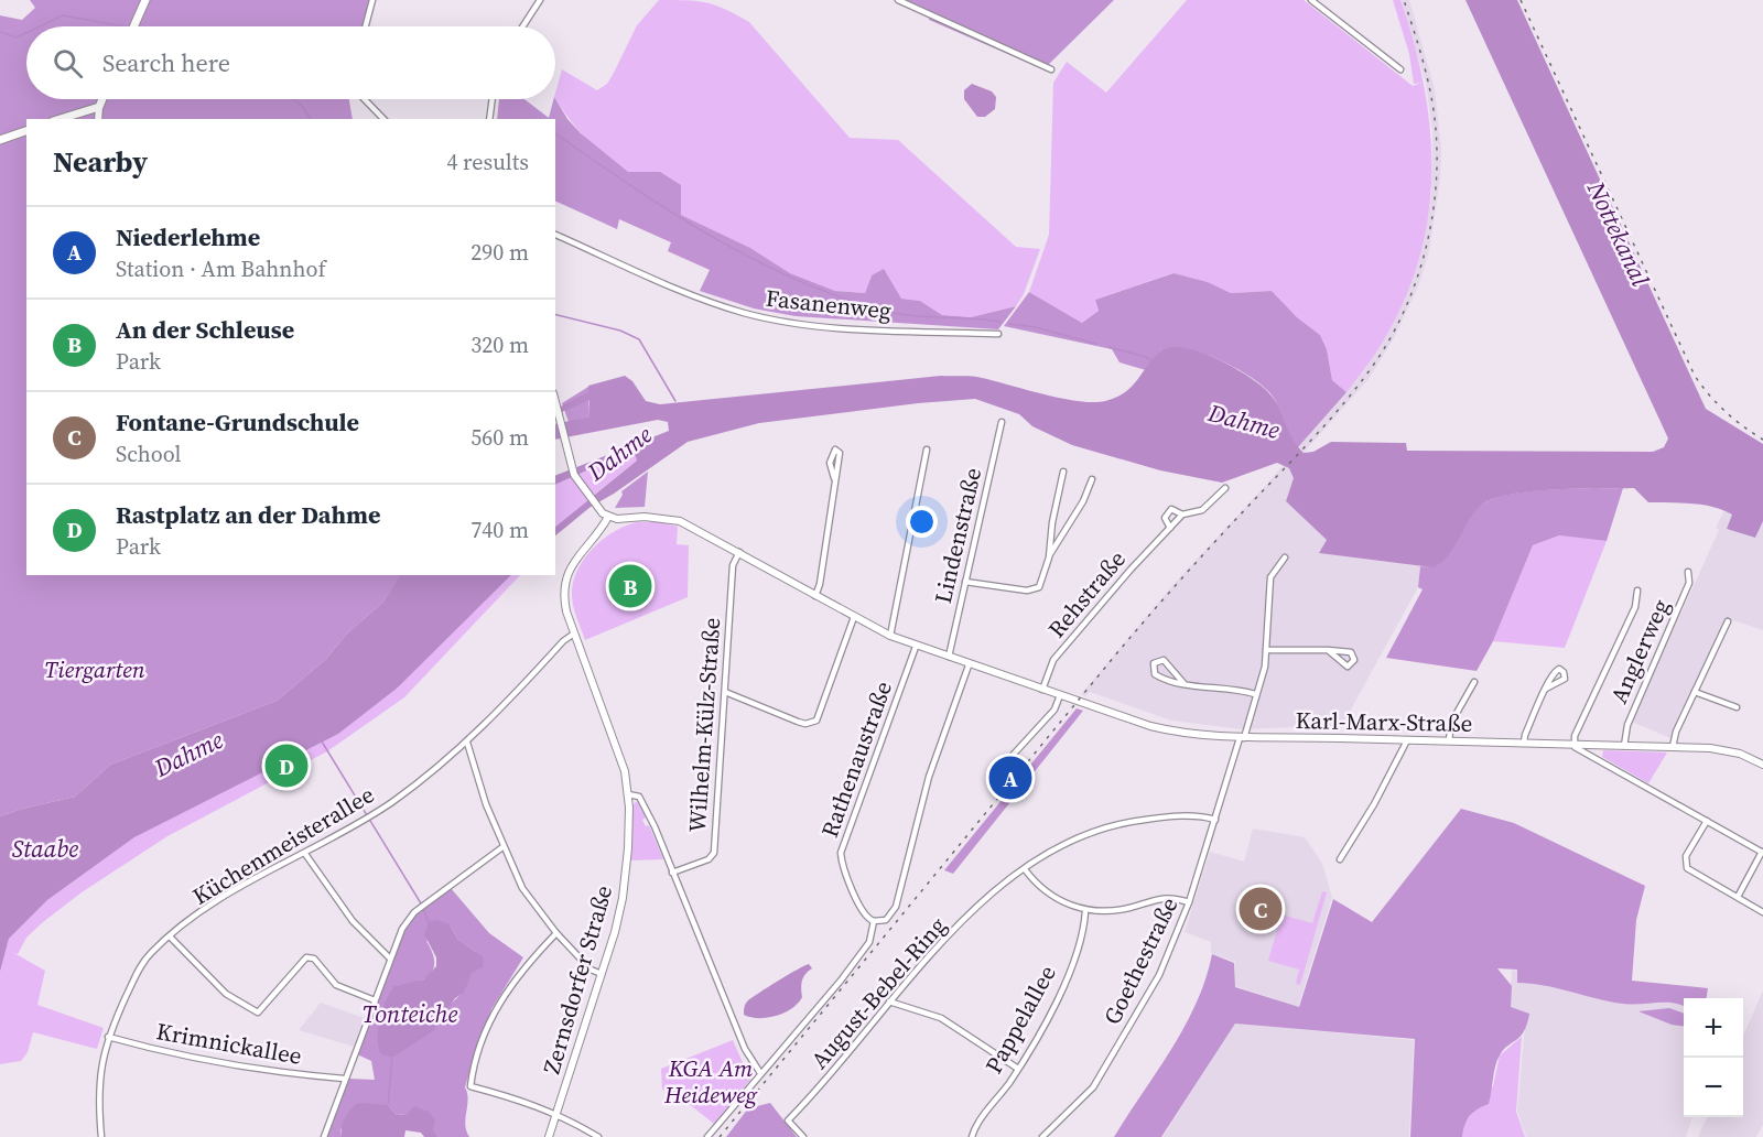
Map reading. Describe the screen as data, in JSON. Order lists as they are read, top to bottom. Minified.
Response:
{"streets":{"street":["Fasanenweg","Lindenstraße","Rehstraße","Anglerweg","Karl-Marx-Straße","Wilhelm-Külz-Straße","Rathenaustraße","Küchenmeisterallee","Goethestraße","Zernsdorfer Straße","August-Bebel-Ring","Pappelallee","Krimnickallee"]},"crossings":[["Lindenstraße","Karl-Marx-Straße"],["Rehstraße","Karl-Marx-Straße"],["Anglerweg","Karl-Marx-Straße"],["Karl-Marx-Straße","Wilhelm-Külz-Straße"],["Karl-Marx-Straße","Rathenaustraße"],["Karl-Marx-Straße","Goethestraße"],["Karl-Marx-Straße","Zernsdorfer Straße"],["Küchenmeisterallee","Zernsdorfer Straße"],["Küchenmeisterallee","Krimnickallee"],["Goethestraße","August-Bebel-Ring"]],"water":["Nottekanal","Dahme","Staabe","Tonteiche"],"parks":["Tiergarten","KGA Am Heideweg"],"page":{"search":"Search here","heading":["Nearby","4 results"],"list":[{"mark":"A","name":"Niederlehme","note":"Station · Am Bahnhof","value":"290 m"},{"mark":"B","name":"An der Schleuse","note":"Park","value":"320 m"},{"mark":"C","name":"Fontane-Grundschule","note":"School","value":"560 m"},{"mark":"D","name":"Rastplatz an der Dahme","note":"Park","value":"740 m"}],"pins":["B","D","A","C"],"map_buttons":["+","−"]}}
